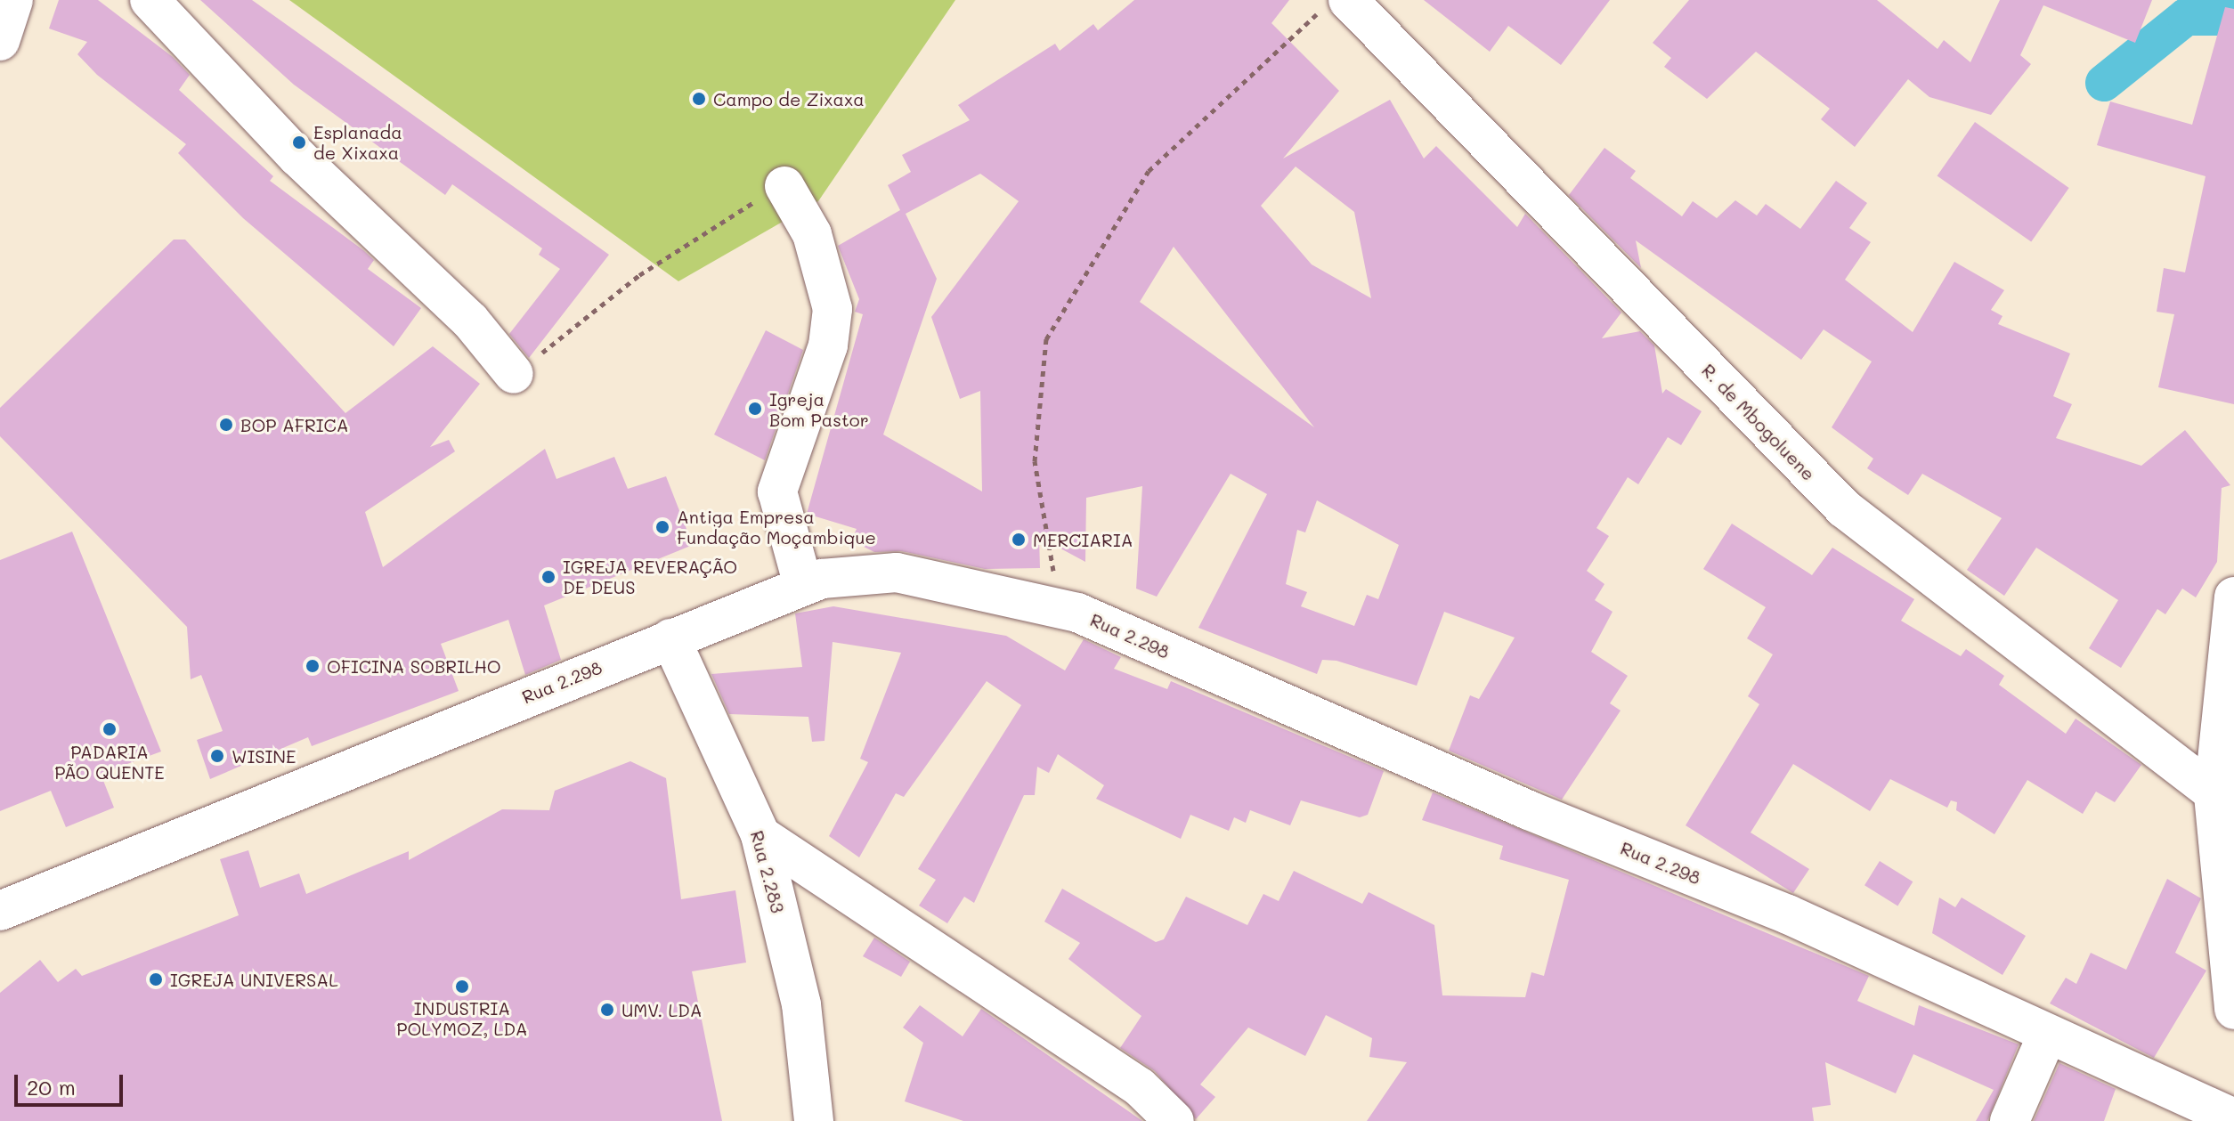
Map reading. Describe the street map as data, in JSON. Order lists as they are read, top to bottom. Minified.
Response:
{"streets":{"street":["R. de Mbogoluene","Rua 2.298","Rua 2.283"]},"crossings":[["Rua 2.298","Rua 2.283"]],"places":["Campo de Zixaxa","Esplanada de Xixaxa","Igreja Bom Pastor","BOP AFRICA","Antiga Empresa Fundação Moçambique","MERCIARIA","IGREJA REVERAÇÃO DE DEUS","OFICINA SOBRILHO","PADARIA PÃO QUENTE","WISINE","IGREJA UNIVERSAL","INDUSTRIA POLYMOZ, LDA","UMV. LDA"],"scale_bar":"20 m"}
